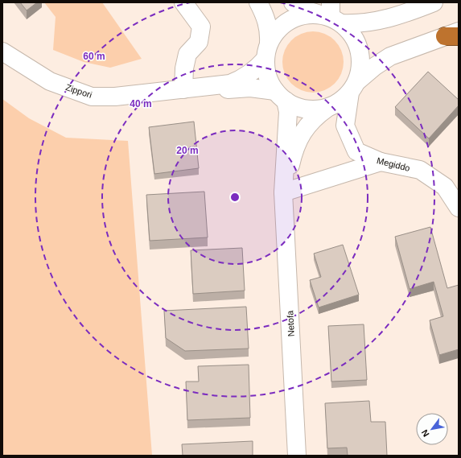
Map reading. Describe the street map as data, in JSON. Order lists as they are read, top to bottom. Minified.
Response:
{"streets":{"street":["Zippori","Megiddo","Netofa"]},"crossings":[["Zippori","Megiddo"],["Zippori","Netofa"],["Megiddo","Netofa"]],"north":"bottom left","rings":["60 m","40 m","20 m"]}
